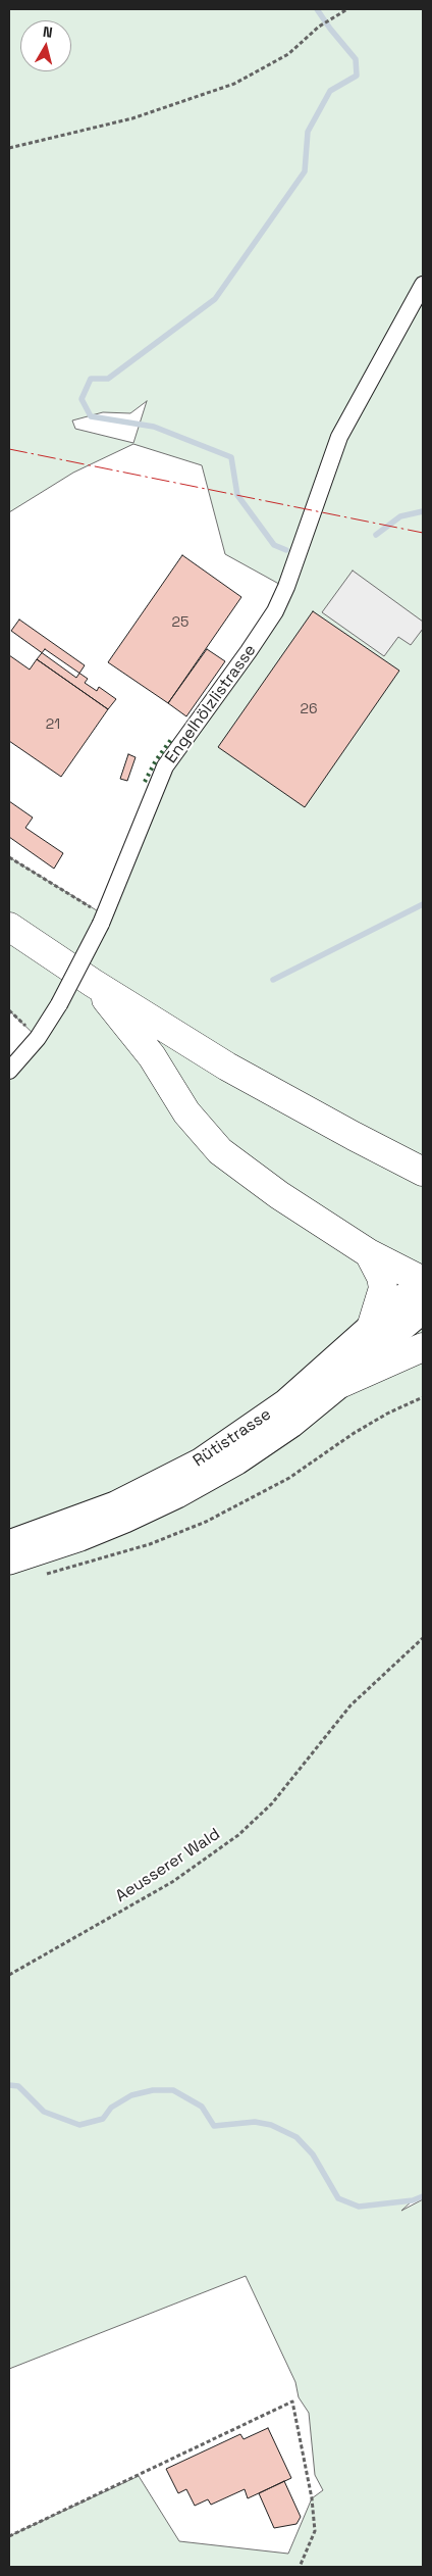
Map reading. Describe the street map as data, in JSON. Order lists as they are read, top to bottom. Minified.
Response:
{"streets":{"main road":["Rütistrasse"],"street":["Engelhölzlistrasse"],"path":["Aeusserer Wald"]},"house_numbers":["25","26","21"],"north":"top"}
